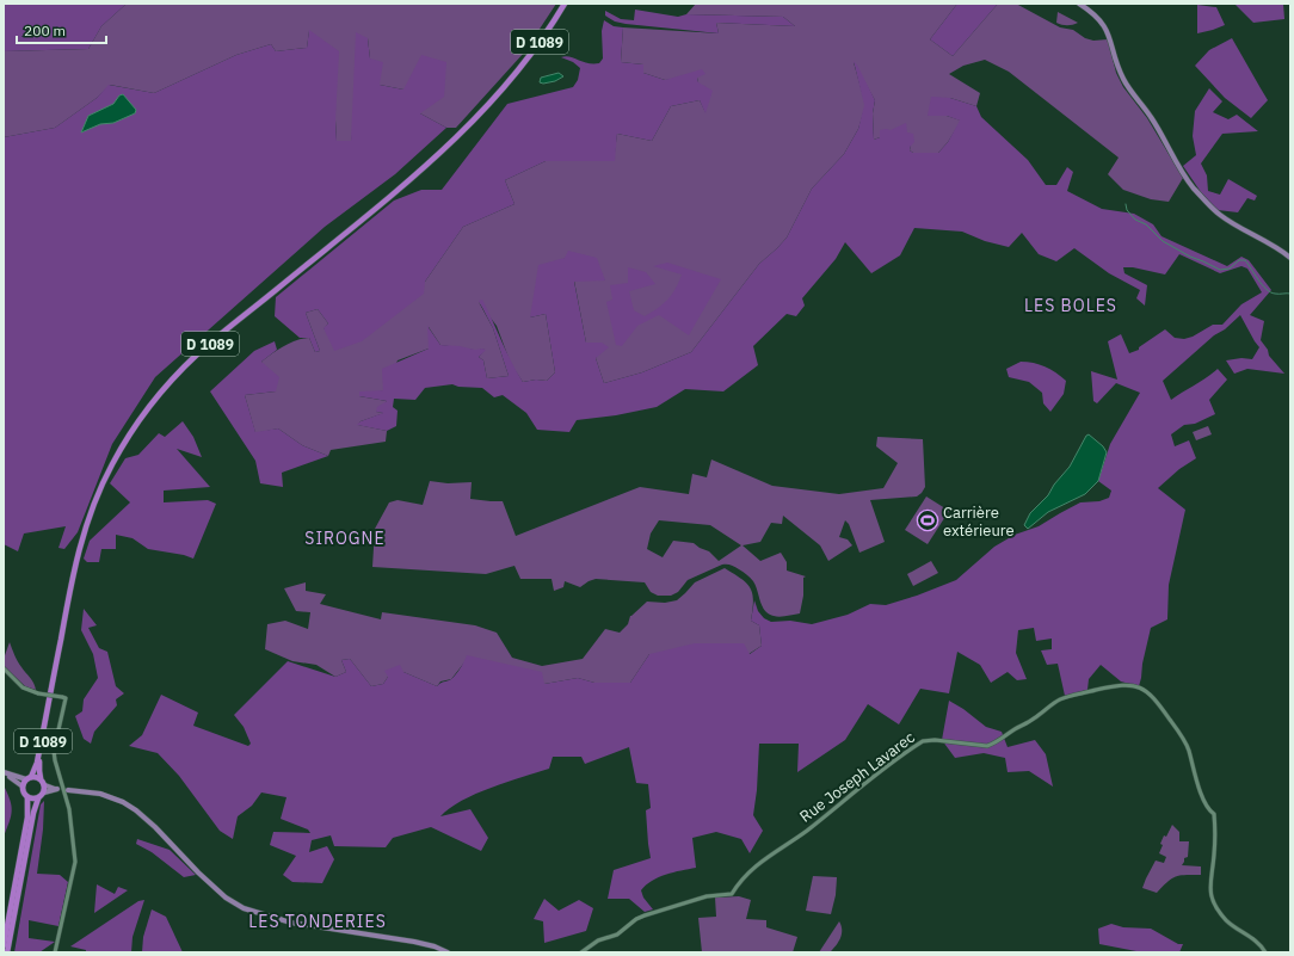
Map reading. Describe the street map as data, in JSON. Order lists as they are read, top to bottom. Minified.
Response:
{"streets":{"highway":["D 1089"],"street":["Rue Joseph Lavarec"]},"districts":["LES BOLES","SIROGNE","LES TONDERIES"],"places":{"sports":["Carrière extérieure"]},"scale_bar":"200 m"}
